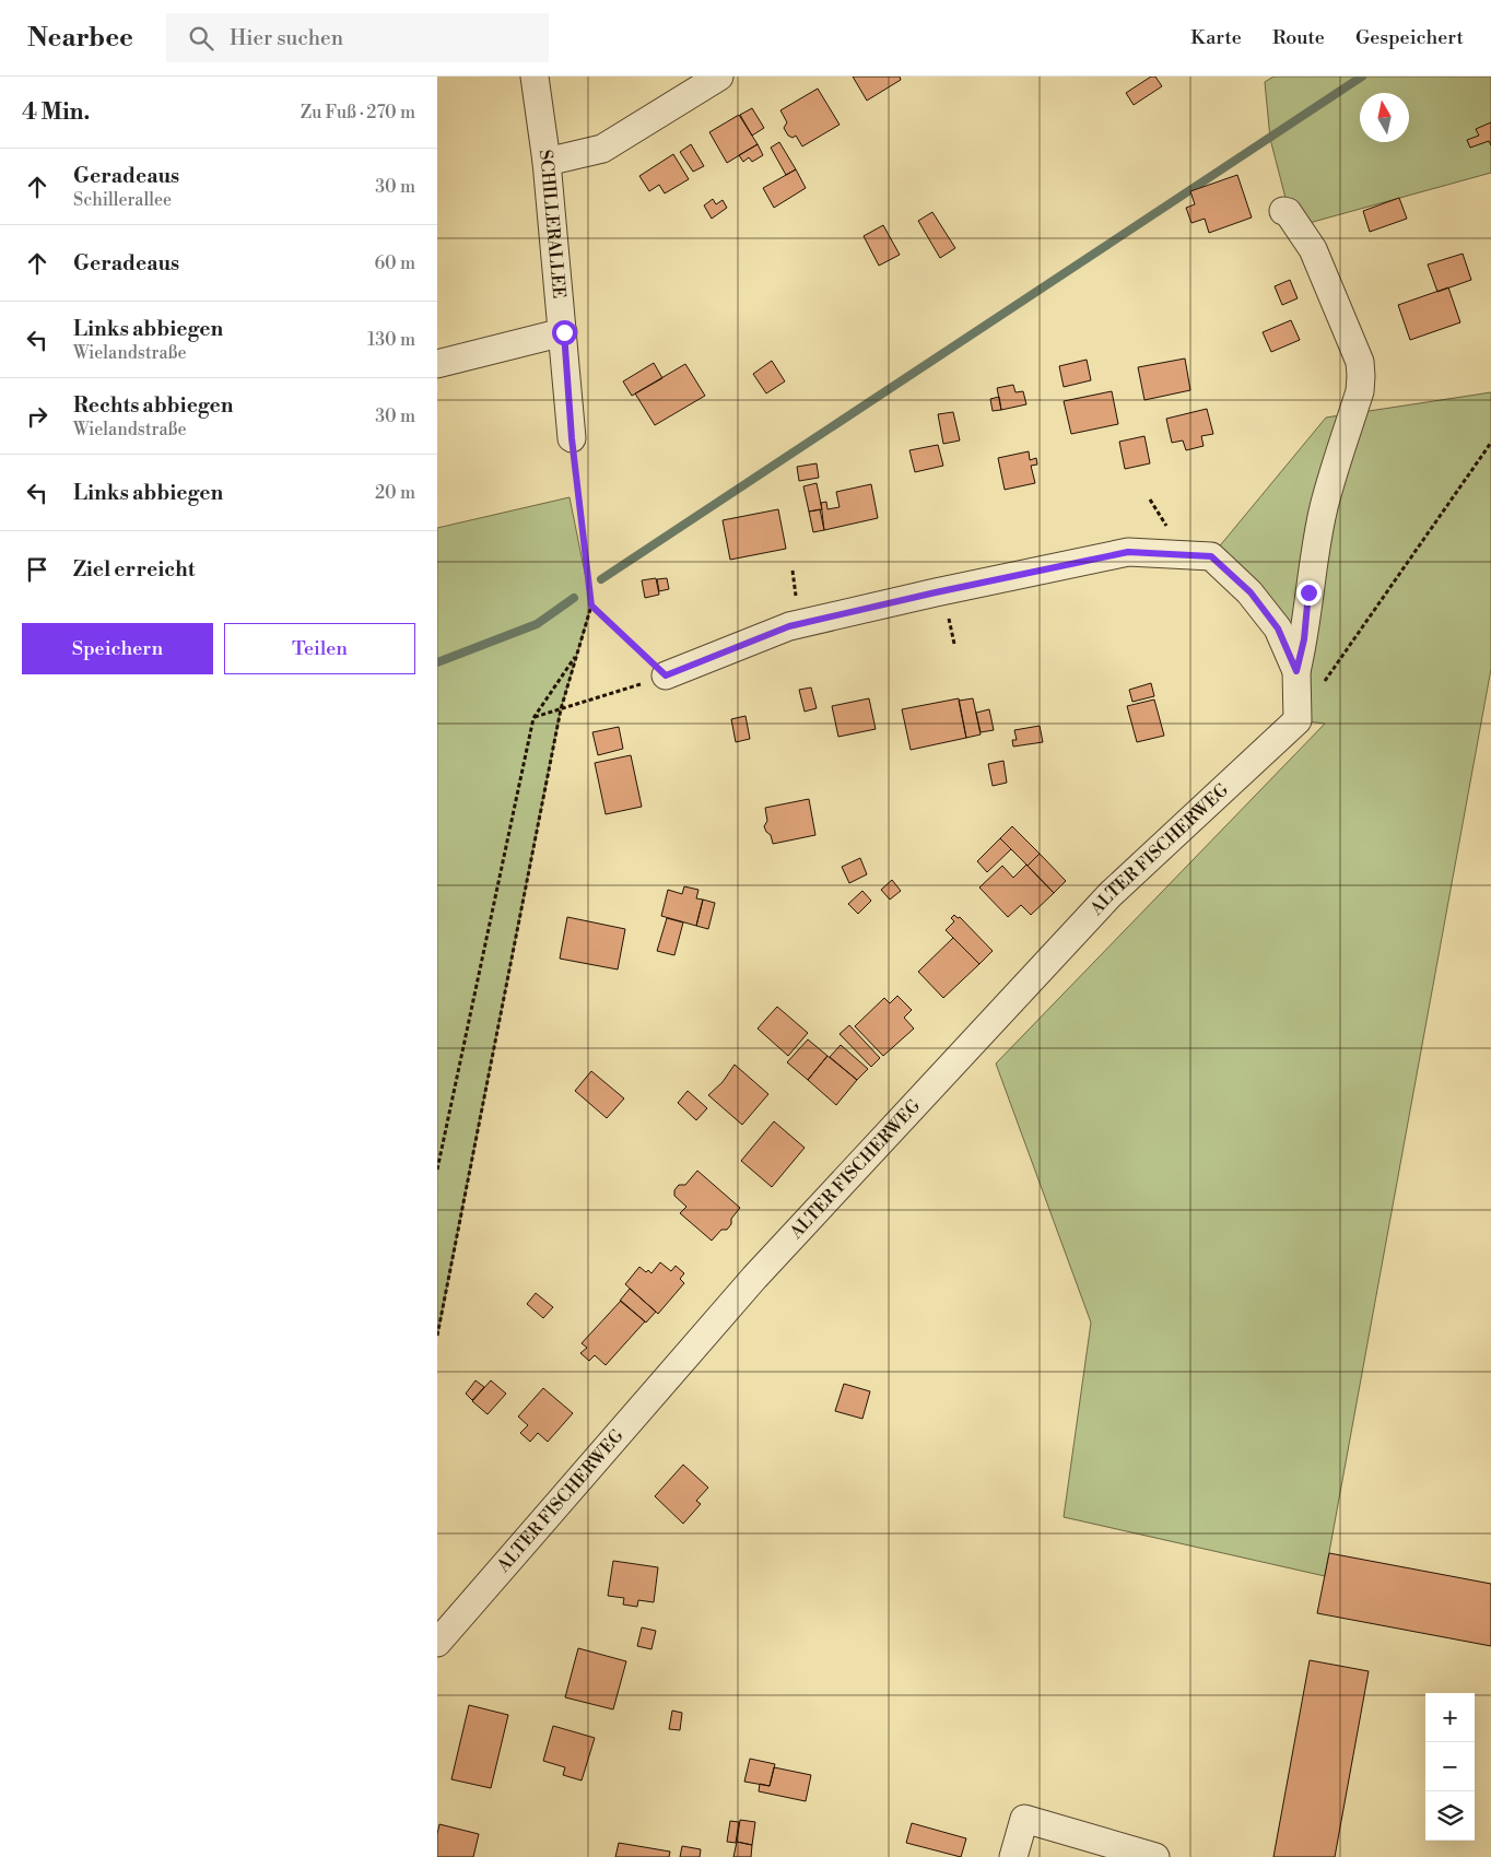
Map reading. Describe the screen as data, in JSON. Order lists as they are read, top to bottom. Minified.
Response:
{"streets":{"street":["SCHILLERALLEE","ALTER FISCHERWEG"]},"north":"top","page":{"header":"Nearbee","search":"Hier suchen","nav":["Karte","Route","Gespeichert"],"heading":["4 Min.","Zu Fuß · 270 m"],"list":[["Geradeaus","Schillerallee","30 m"],["Geradeaus","60 m"],["Links abbiegen","Wielandstraße","130 m"],["Rechts abbiegen","Wielandstraße","30 m"],["Links abbiegen","20 m"],"Ziel erreicht"],"buttons":["Speichern","Teilen"],"map_buttons":["+","−"]}}
